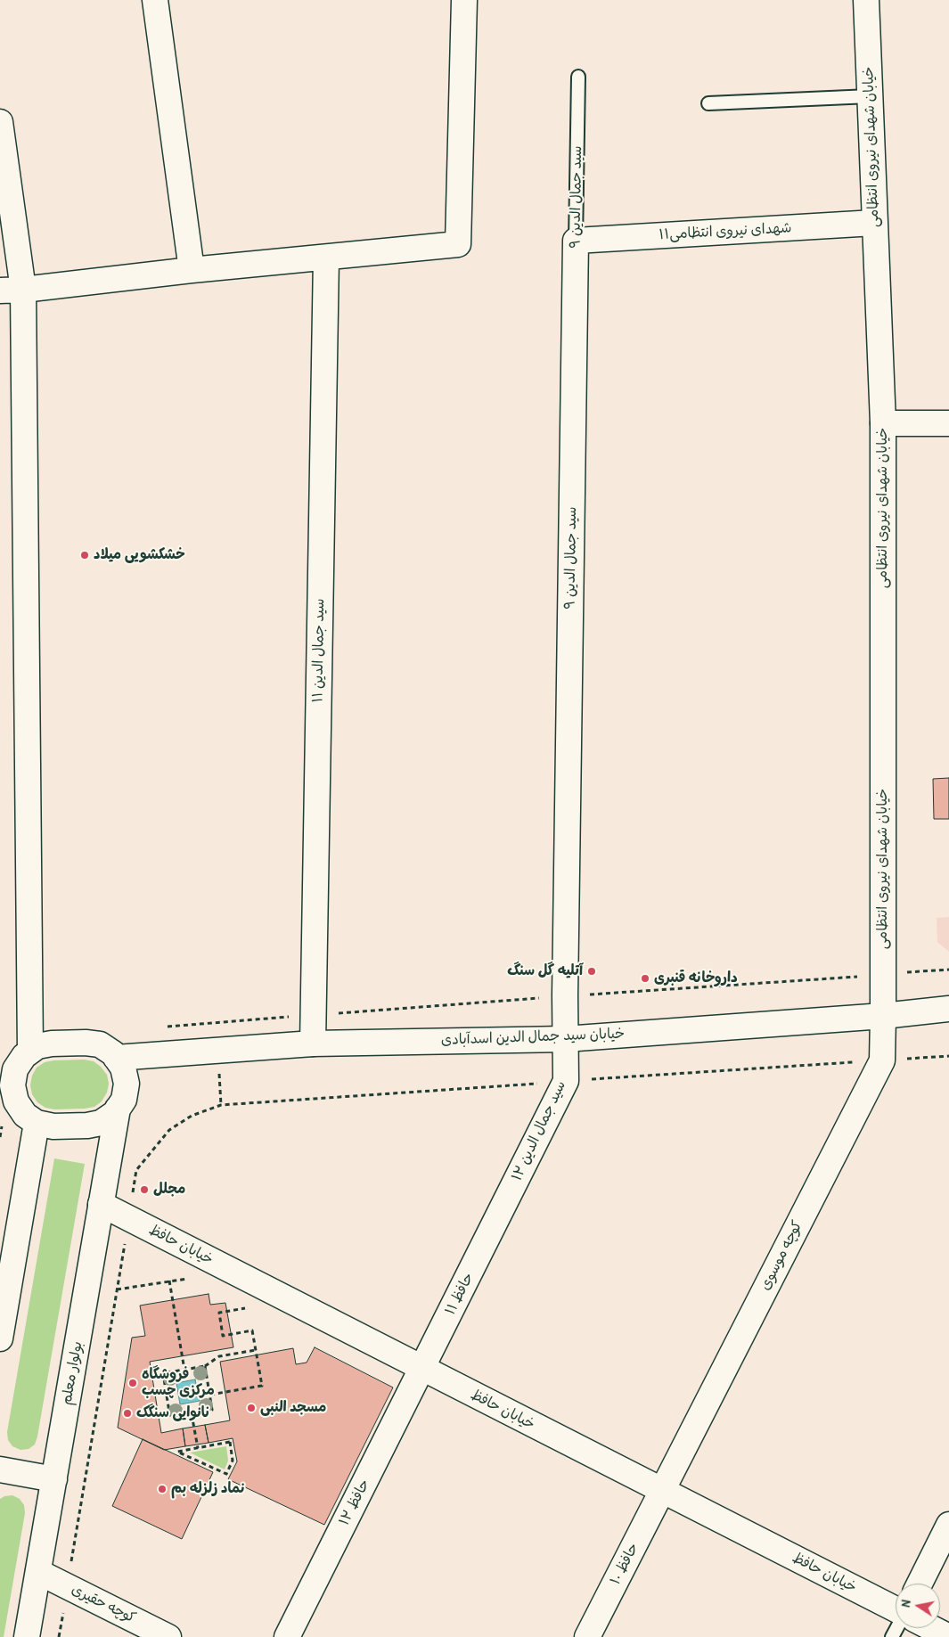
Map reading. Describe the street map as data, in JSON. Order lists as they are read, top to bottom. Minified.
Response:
{"streets":{"street":["خیابان شهدای نیروی انتظامی","سید جمال الدین ۹","شهدای نیروی انتظامی۱۱","سید جمال الدین ۱۱","خیابان سید جمال الدین اسدآبادی","سید جمال الدین ۱۲","خیابان حافظ","کوچه موسوی","حافظ ۱۱","بولوار معلم","حافظ ۱۲","حافظ ۱۰","کوچه حقیری"]},"crossings":[["خیابان شهدای نیروی انتظامی","شهدای نیروی انتظامی۱۱"],["خیابان شهدای نیروی انتظامی","خیابان سید جمال الدین اسدآبادی"],["خیابان شهدای نیروی انتظامی","کوچه موسوی"],["سید جمال الدین ۹","شهدای نیروی انتظامی۱۱"],["سید جمال الدین ۹","خیابان سید جمال الدین اسدآبادی"],["سید جمال الدین ۹","سید جمال الدین ۱۲"],["سید جمال الدین ۱۱","خیابان سید جمال الدین اسدآبادی"],["خیابان سید جمال الدین اسدآبادی","سید جمال الدین ۱۲"],["خیابان سید جمال الدین اسدآبادی","کوچه موسوی"],["خیابان سید جمال الدین اسدآبادی","بولوار معلم"],["سید جمال الدین ۱۲","حافظ ۱۱"],["خیابان حافظ","کوچه موسوی"],["خیابان حافظ","حافظ ۱۱"],["خیابان حافظ","بولوار معلم"],["خیابان حافظ","حافظ ۱۲"],["خیابان حافظ","حافظ ۱۰"],["کوچه موسوی","حافظ ۱۰"],["حافظ ۱۱","حافظ ۱۲"],["بولوار معلم","کوچه حقیری"]],"places":["خشکشویی میلاد","آتلیه گل سنگ","داروخانه قنبری","مجلل","فروشگاه مرکزی چسب","مسجد النبی","نانوایی سنگک","نماد زلزله بم"],"north":"left"}
